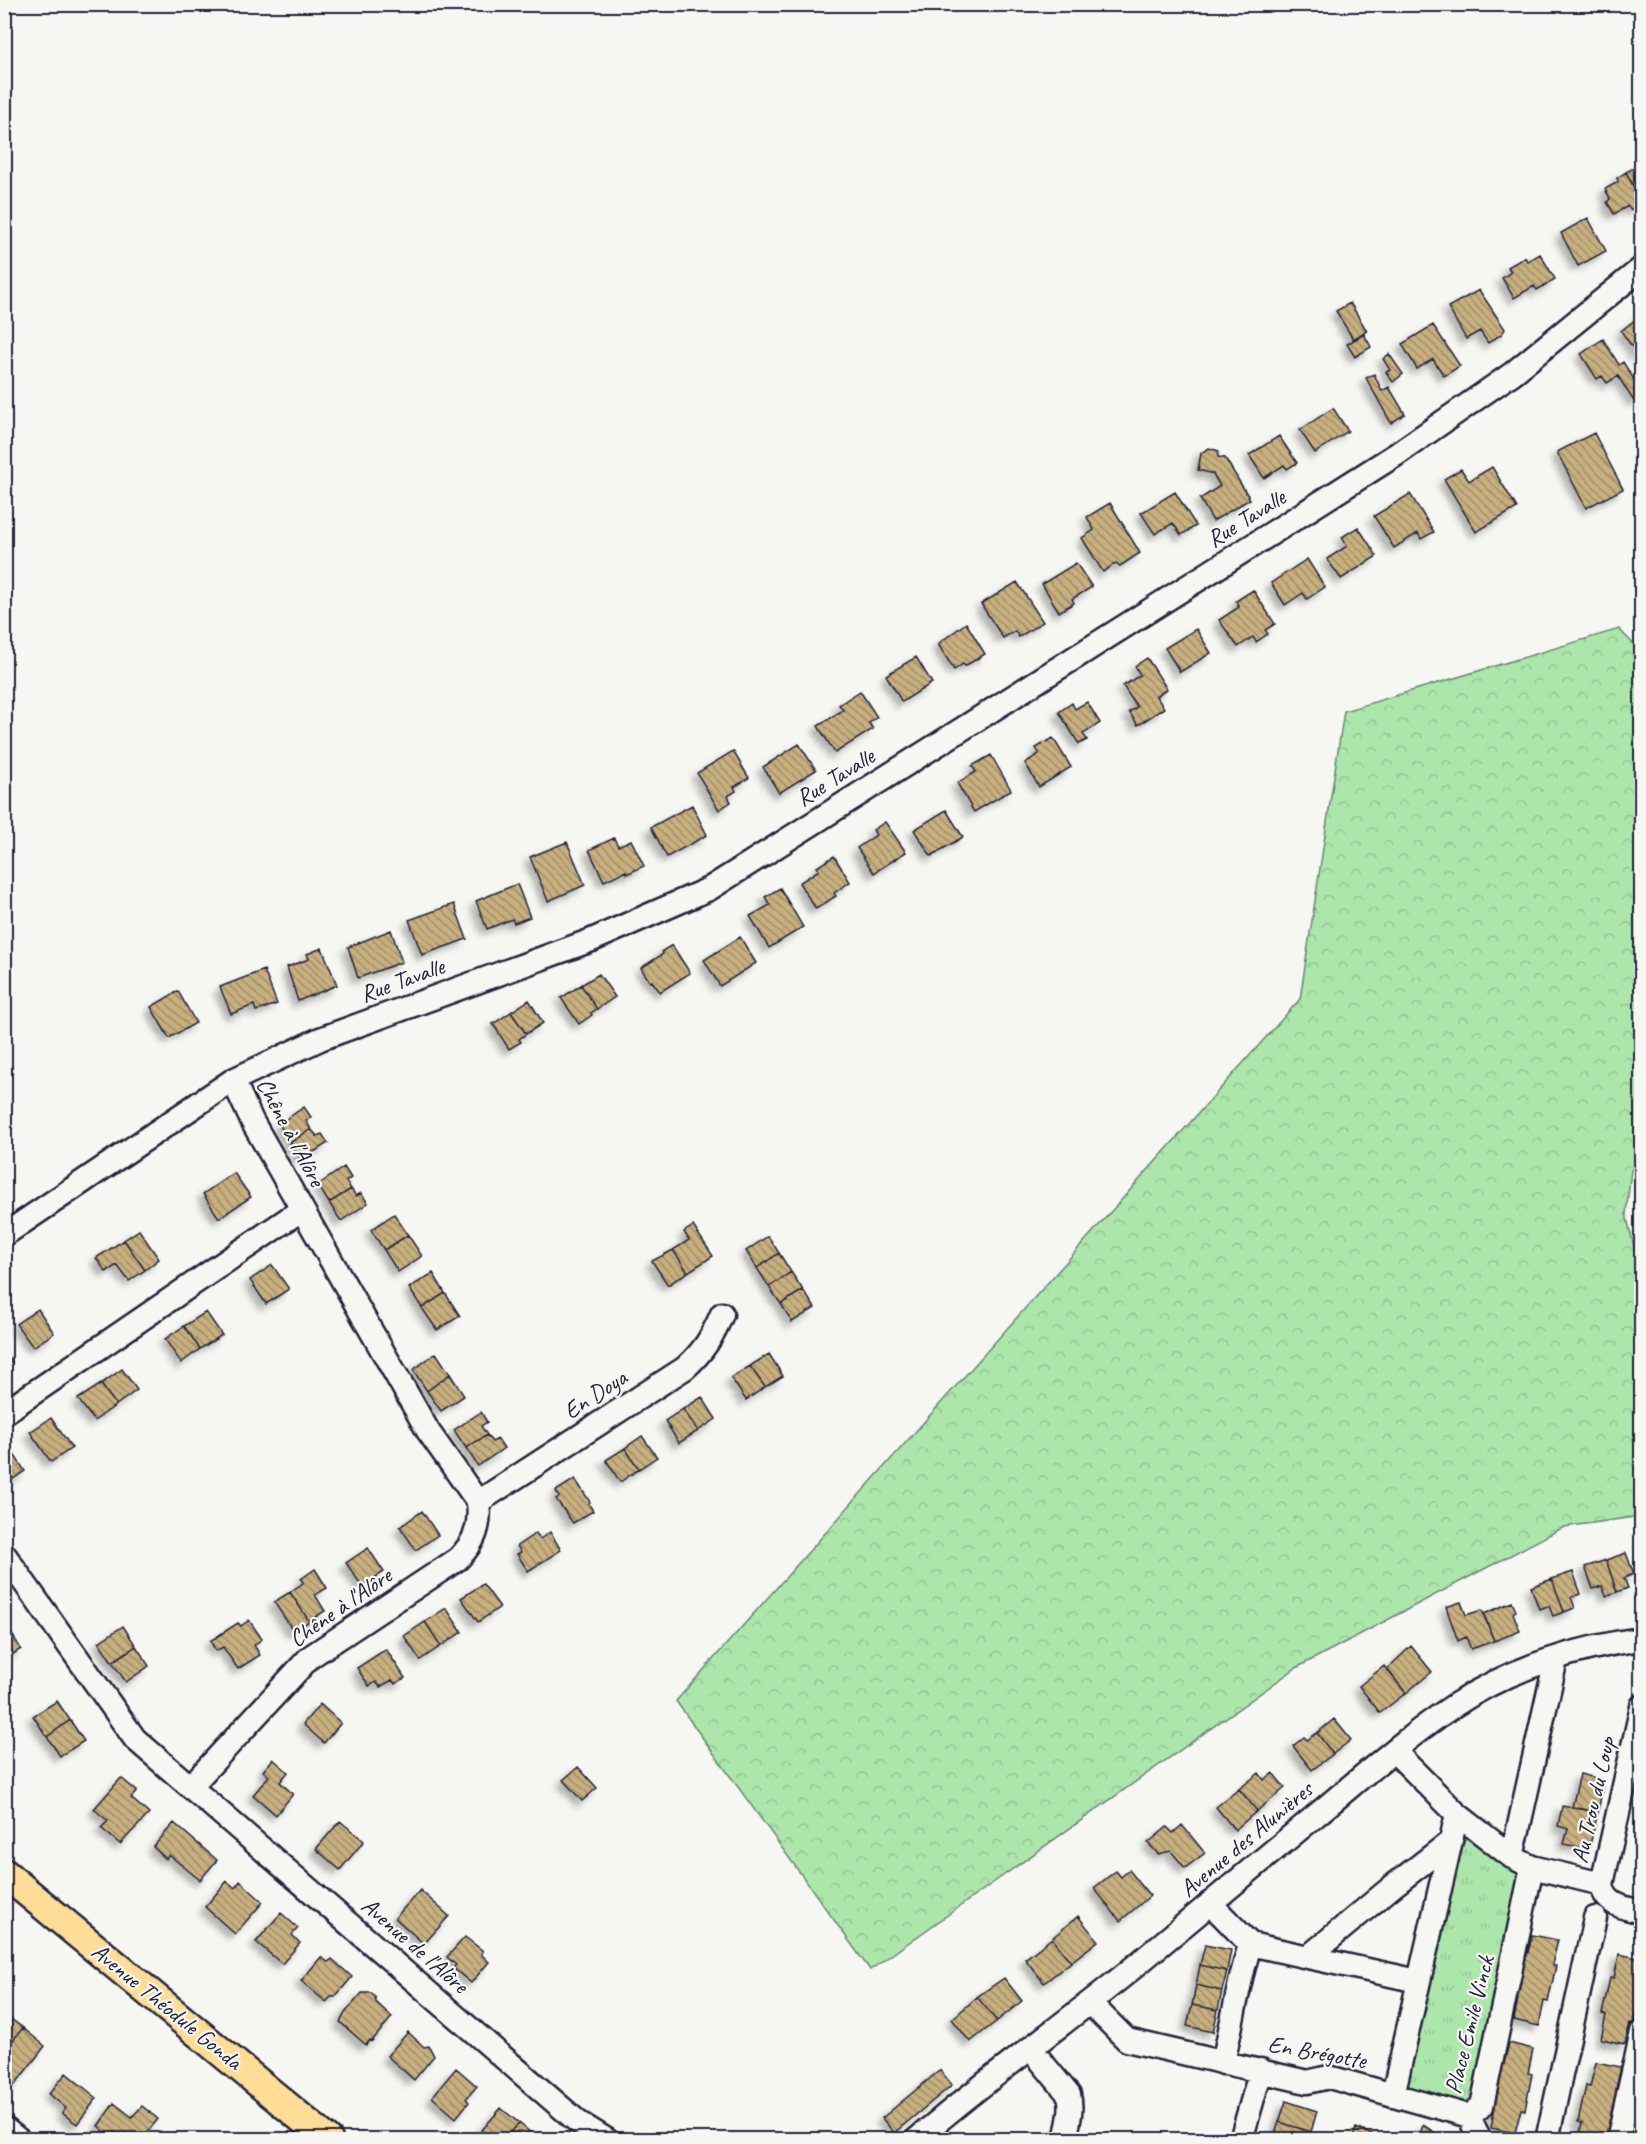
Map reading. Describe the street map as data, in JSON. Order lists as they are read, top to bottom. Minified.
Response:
{"streets":{"main road":["Avenue Théodule Gonda"],"street":["Rue Tavalle","Chêne à l'Alôre","En Doya","Au Trou du Loup","Avenue des Alunières","Avenue de l'Alôre","Place Emile Vinck","En Brégotte"]},"crossings":[["Rue Tavalle","Chêne à l'Alôre"],["Chêne à l'Alôre","En Doya"],["Chêne à l'Alôre","Avenue de l'Alôre"],["Au Trou du Loup","Avenue des Alunières"],["Au Trou du Loup","Place Emile Vinck"],["Au Trou du Loup","En Brégotte"],["Avenue des Alunières","En Brégotte"],["Place Emile Vinck","En Brégotte"]]}
